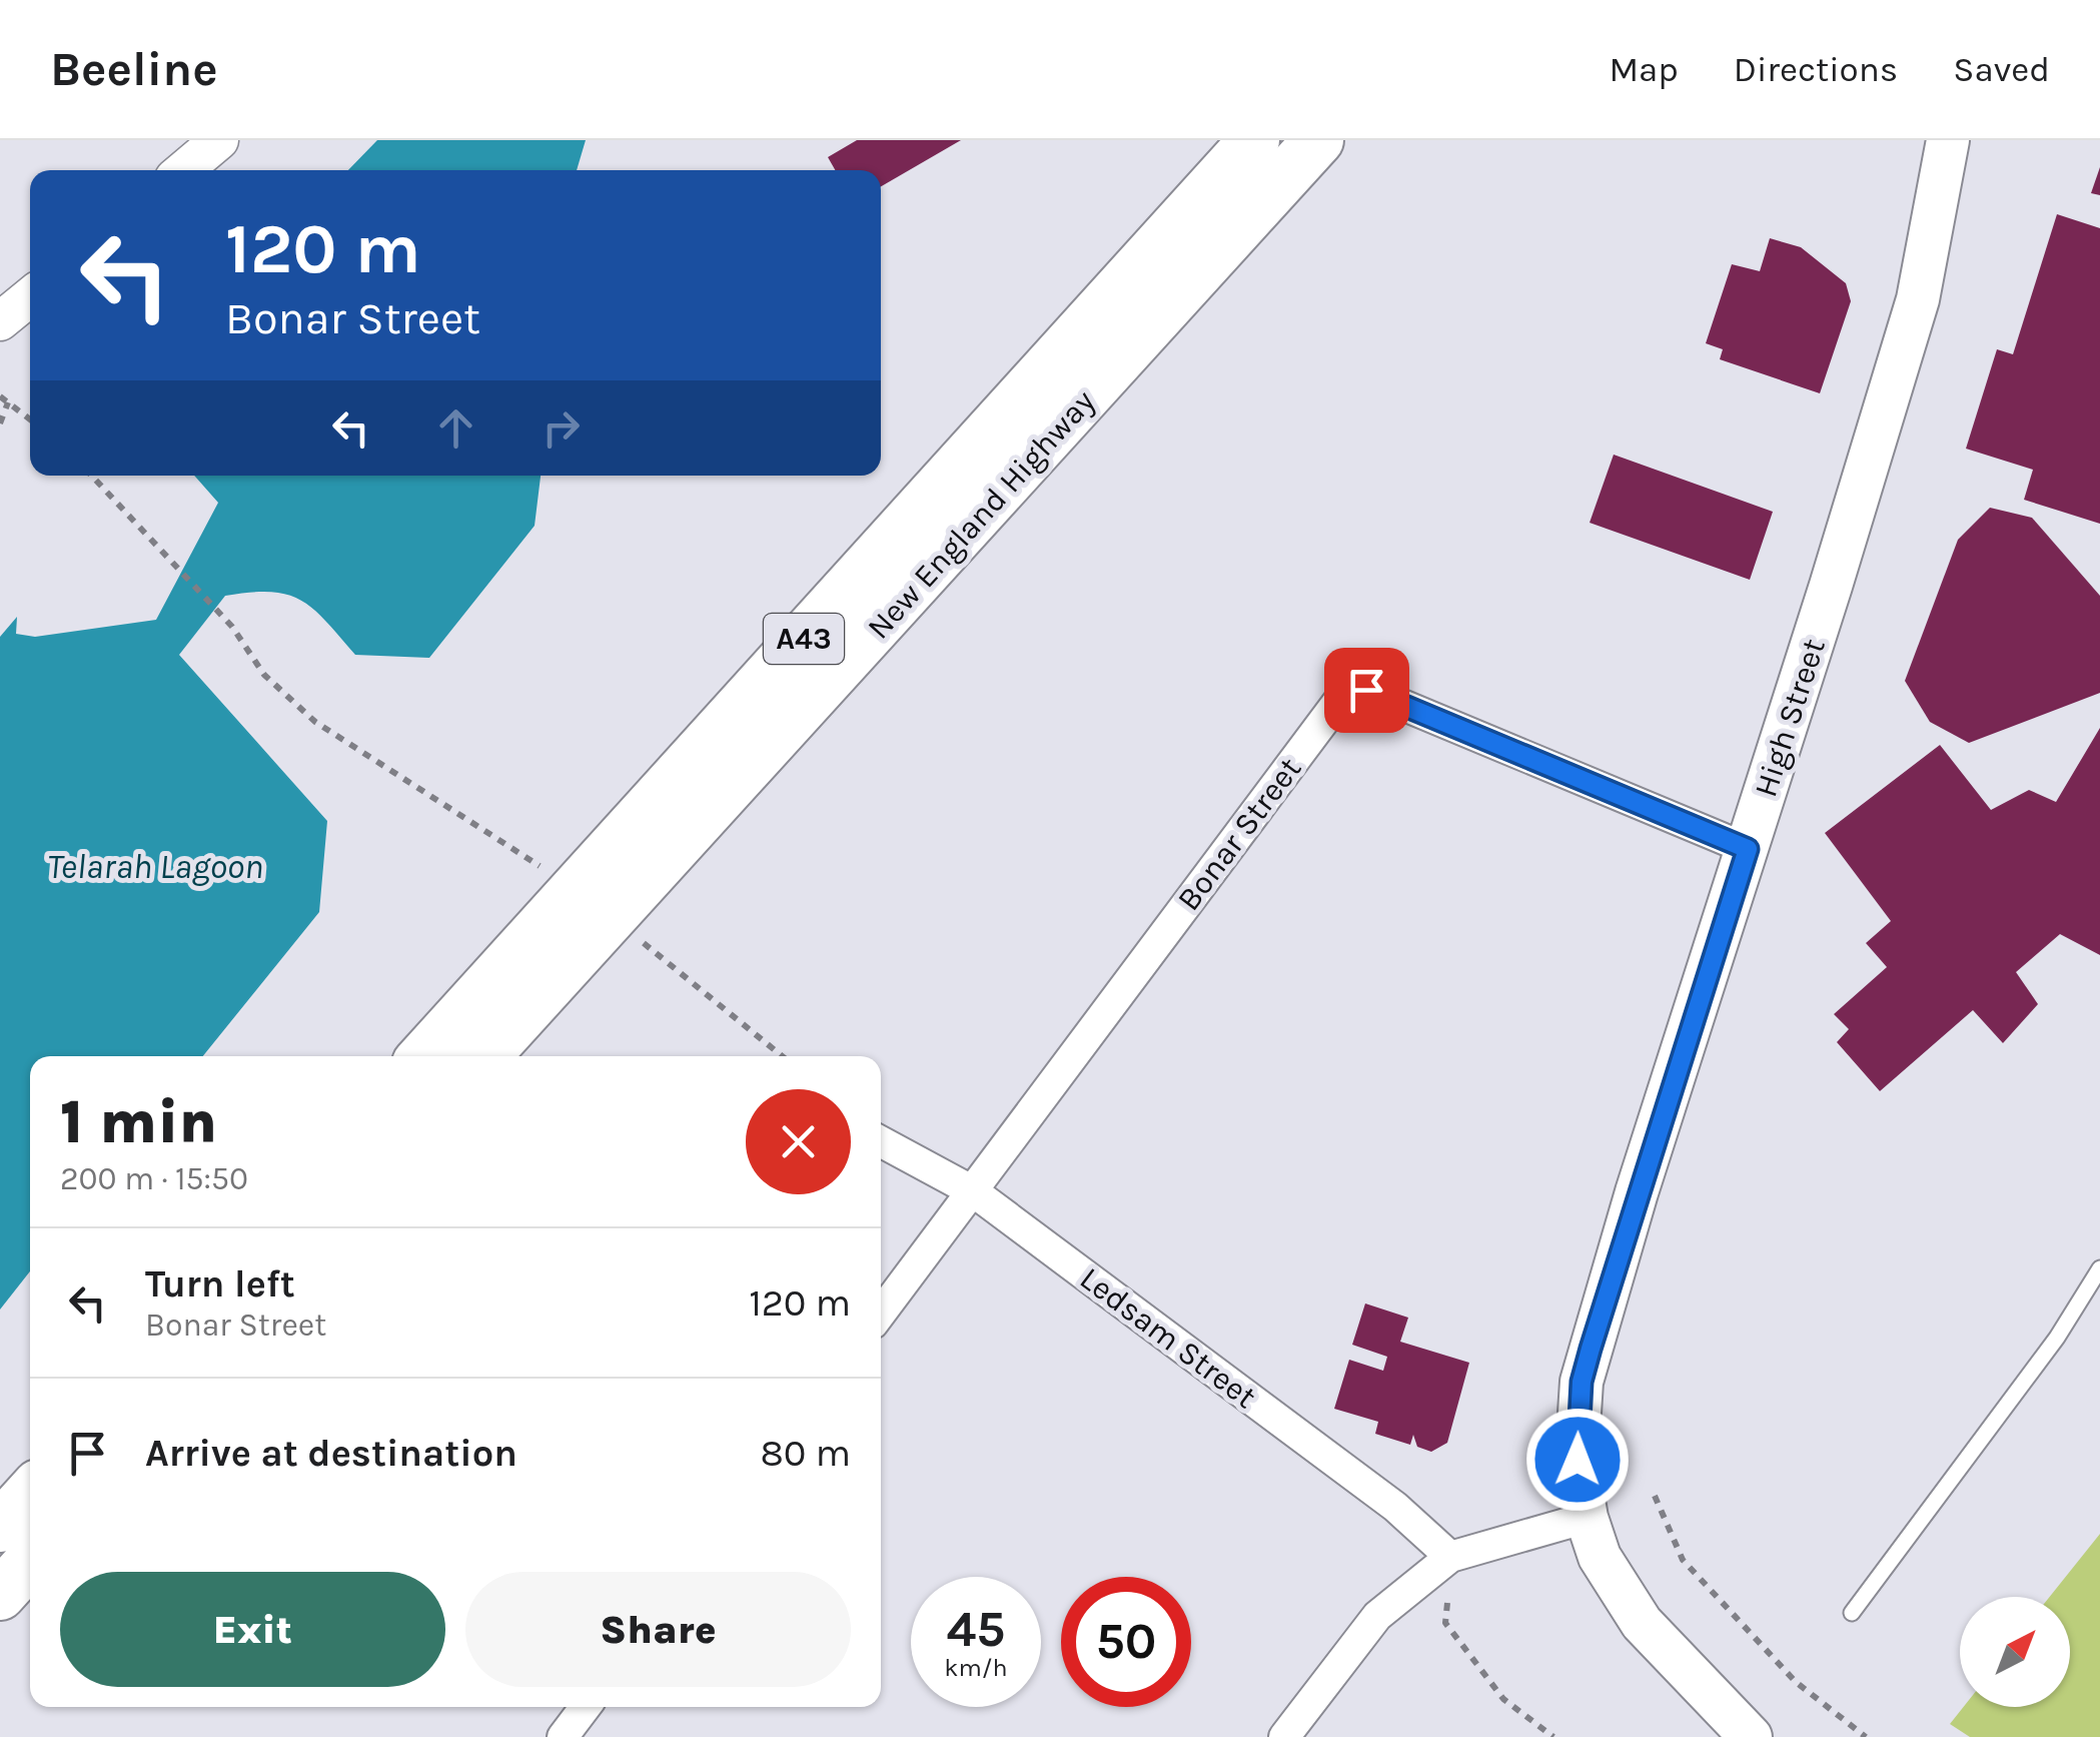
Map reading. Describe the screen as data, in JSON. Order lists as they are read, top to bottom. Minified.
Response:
{"streets":{"highway":["New England Highway","A43"],"main road":["High Street"],"street":["Bonar Street","Ledsam Street"]},"crossings":[["High Street","Bonar Street"],["Bonar Street","Ledsam Street"]],"water":["Telarah Lagoon"],"north":"top right","page":{"header":"Beeline","nav":["Map","Directions","Saved"],"turn":["120 m","Bonar Street"],"heading":["1 min","200 m · 15:50"],"list":[{"name":"Turn left","note":"Bonar Street","value":"120 m"},{"name":"Arrive at destination","value":"80 m"}],"buttons":["Exit","Share"],"speed":"45 km/h","limit":"50"}}
